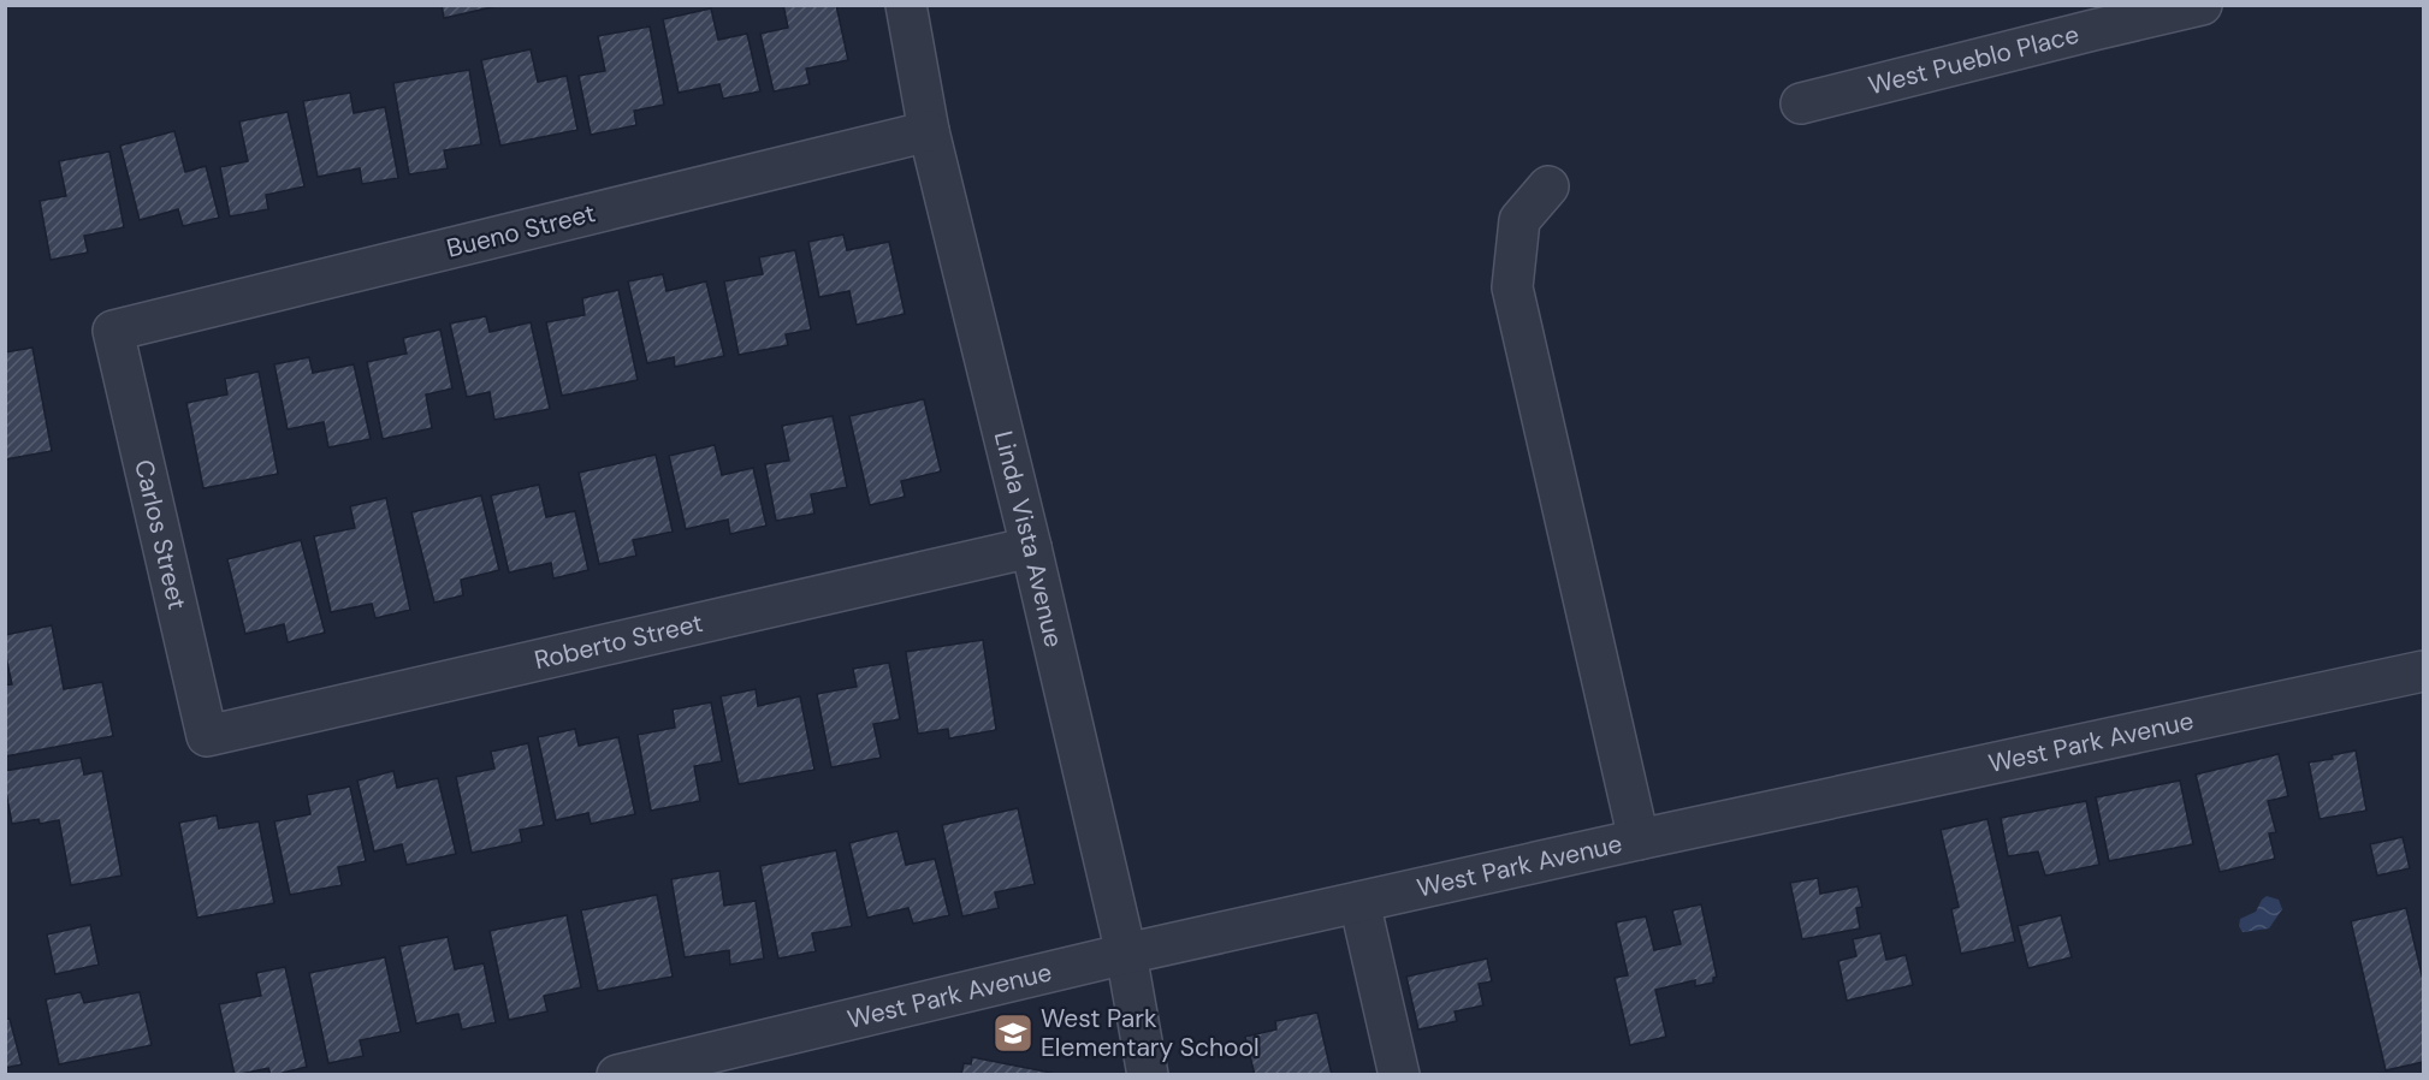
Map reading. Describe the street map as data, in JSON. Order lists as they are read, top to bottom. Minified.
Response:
{"streets":{"street":["West Pueblo Place","Bueno Street","Carlos Street","Linda Vista Avenue","Roberto Street","West Park Avenue"]},"crossings":[["Bueno Street","Carlos Street"],["Bueno Street","Linda Vista Avenue"],["Carlos Street","Roberto Street"],["Linda Vista Avenue","Roberto Street"],["Linda Vista Avenue","West Park Avenue"]],"places":{"school or university":["West Park Elementary School"]}}
